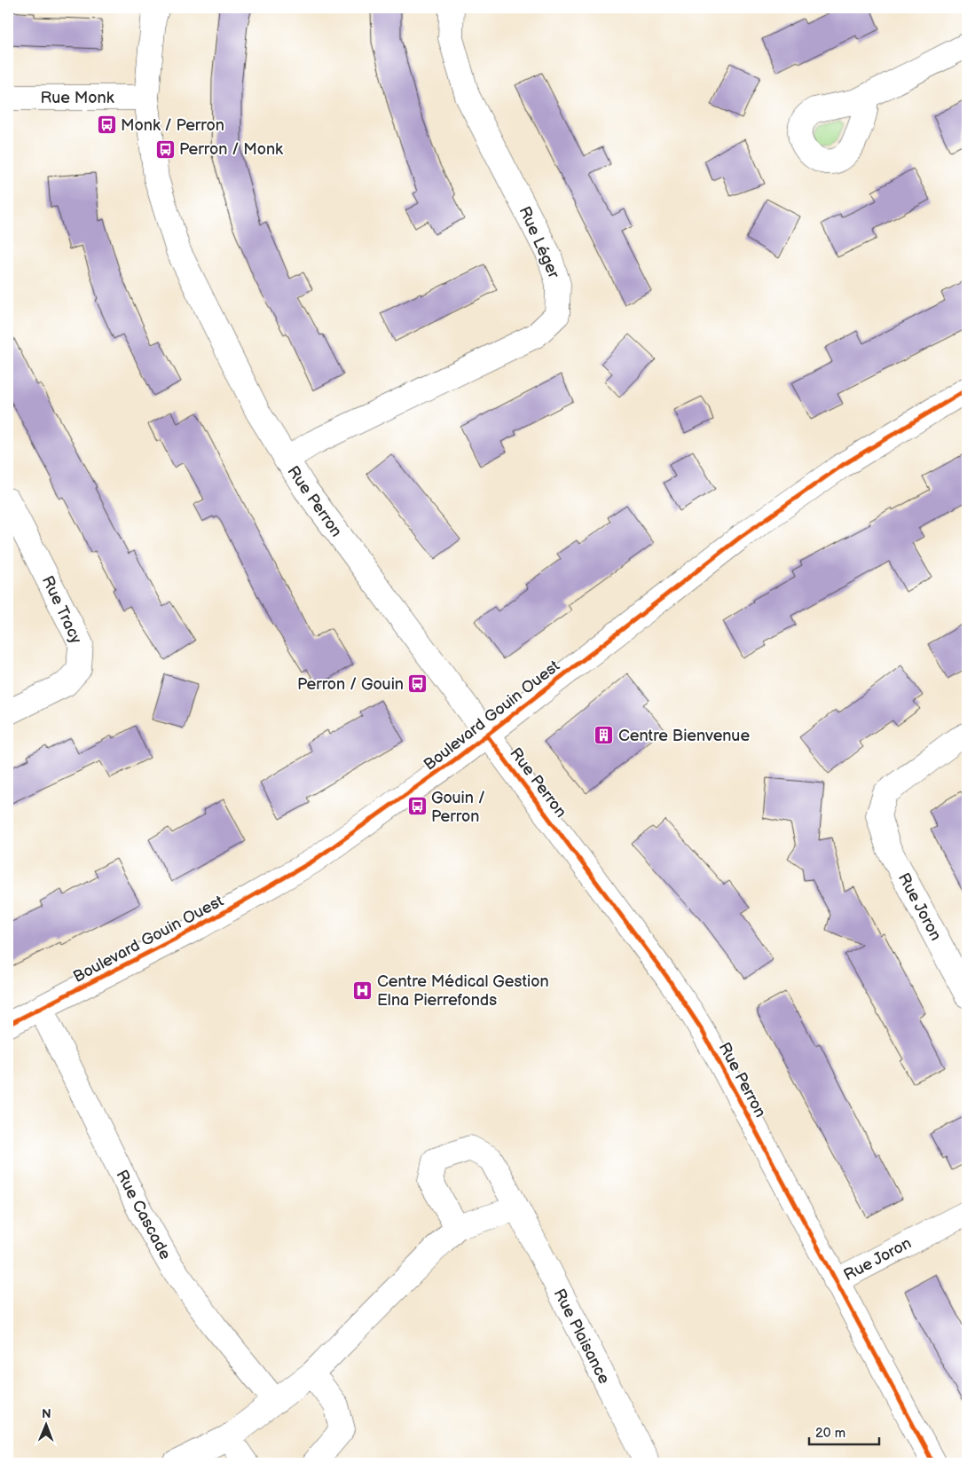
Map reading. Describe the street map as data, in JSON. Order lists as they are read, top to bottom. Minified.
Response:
{"streets":{"street":["Rue Monk","Rue Léger","Rue Perron","Rue Tracy","Boulevard Gouin Ouest","Rue Joron","Rue Cascade","Rue Plaisance"]},"crossings":[["Rue Monk","Rue Perron"],["Rue Léger","Rue Perron"],["Rue Perron","Boulevard Gouin Ouest"],["Rue Perron","Rue Joron"],["Boulevard Gouin Ouest","Rue Cascade"]],"places":{"bus stop":["Monk / Perron","Perron / Monk","Perron / Gouin","Gouin / Perron"],"building":["Centre Bienvenue"],"hospital":["Centre Médical Gestion Elna Pierrefonds"]},"scale_bar":"20 m","north":"top"}
